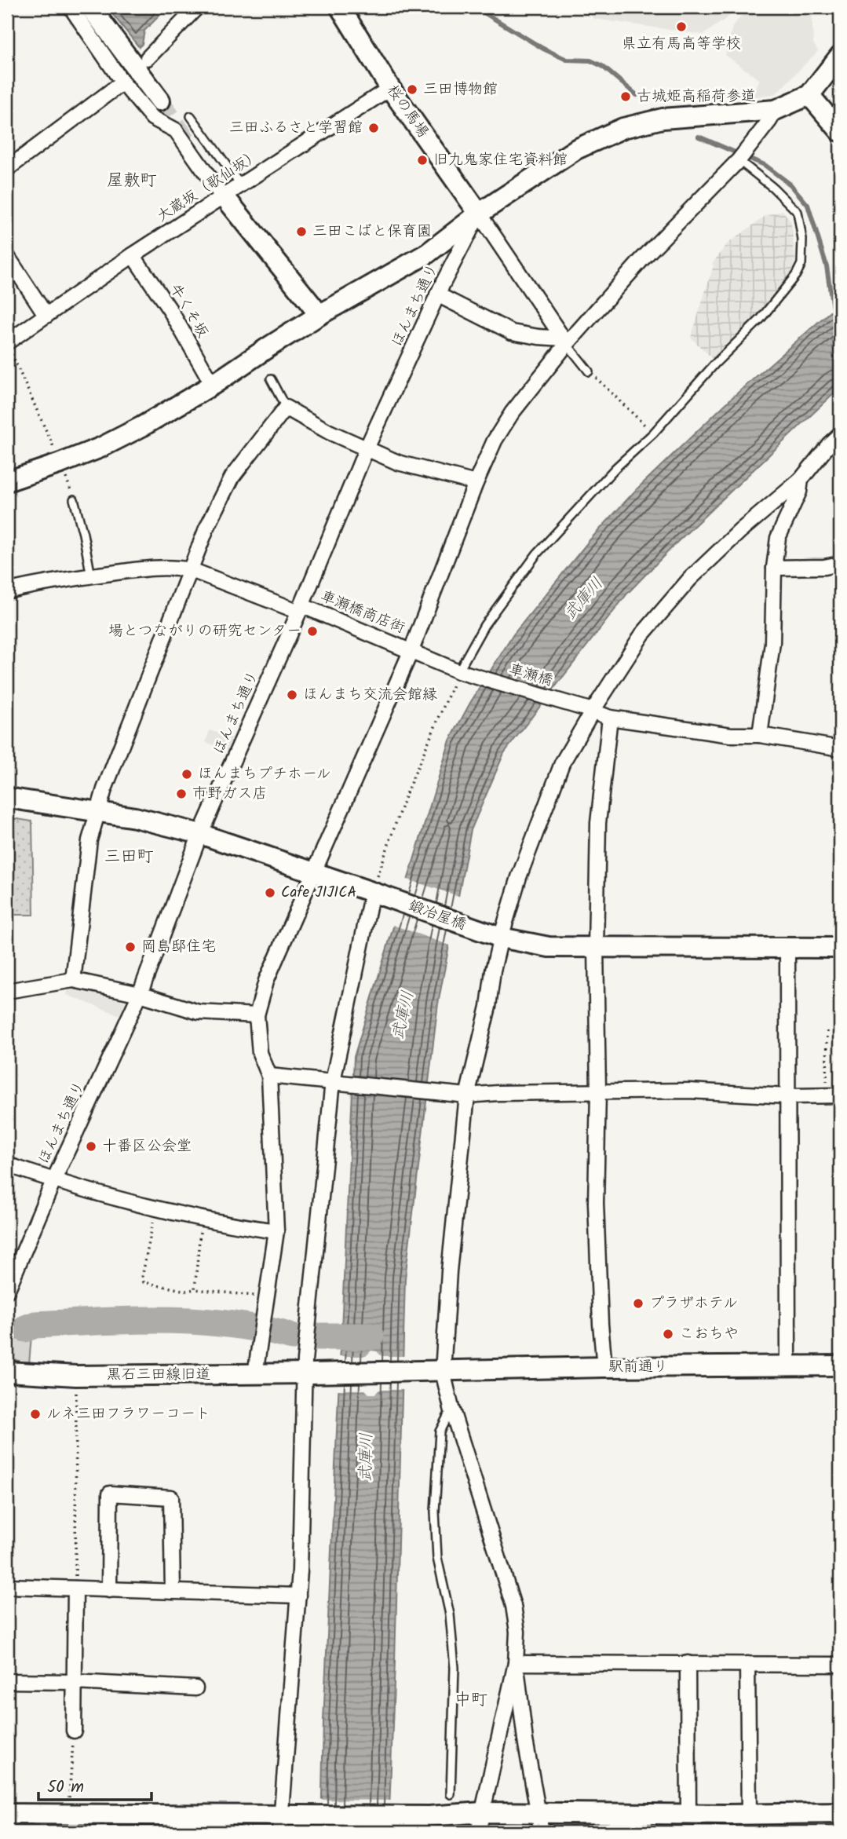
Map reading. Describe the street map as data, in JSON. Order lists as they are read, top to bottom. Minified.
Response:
{"streets":{"street":["桜の馬場","大蔵坂（歌仙坂）","ほんまち通り","牛くそ坂","車瀬橋商店街","車瀬橋","鍛冶屋橋","駅前通り","黒石三田線旧道"]},"crossings":[["桜の馬場","大蔵坂（歌仙坂）"],["桜の馬場","ほんまち通り"],["大蔵坂（歌仙坂）","牛くそ坂"],["ほんまち通り","車瀬橋商店街"],["ほんまち通り","鍛冶屋橋"],["車瀬橋商店街","車瀬橋"],["駅前通り","黒石三田線旧道"]],"districts":["屋敷町","三田町","中町"],"water":["武庫川"],"places":["県立有馬高等学校","三田博物館","古城姫高稲荷参道","三田ふるさと学習館","旧九鬼家住宅資料館","三田こばと保育園","場とつながりの研究センター","ほんまち交流会館縁","ほんまちプチホール","市野ガス店","Cafe JIJICA","岡島邸住宅","十番区公会堂","プラザホテル","こおちや","ルネ三田フラワーコート"],"scale_bar":"50 m"}
